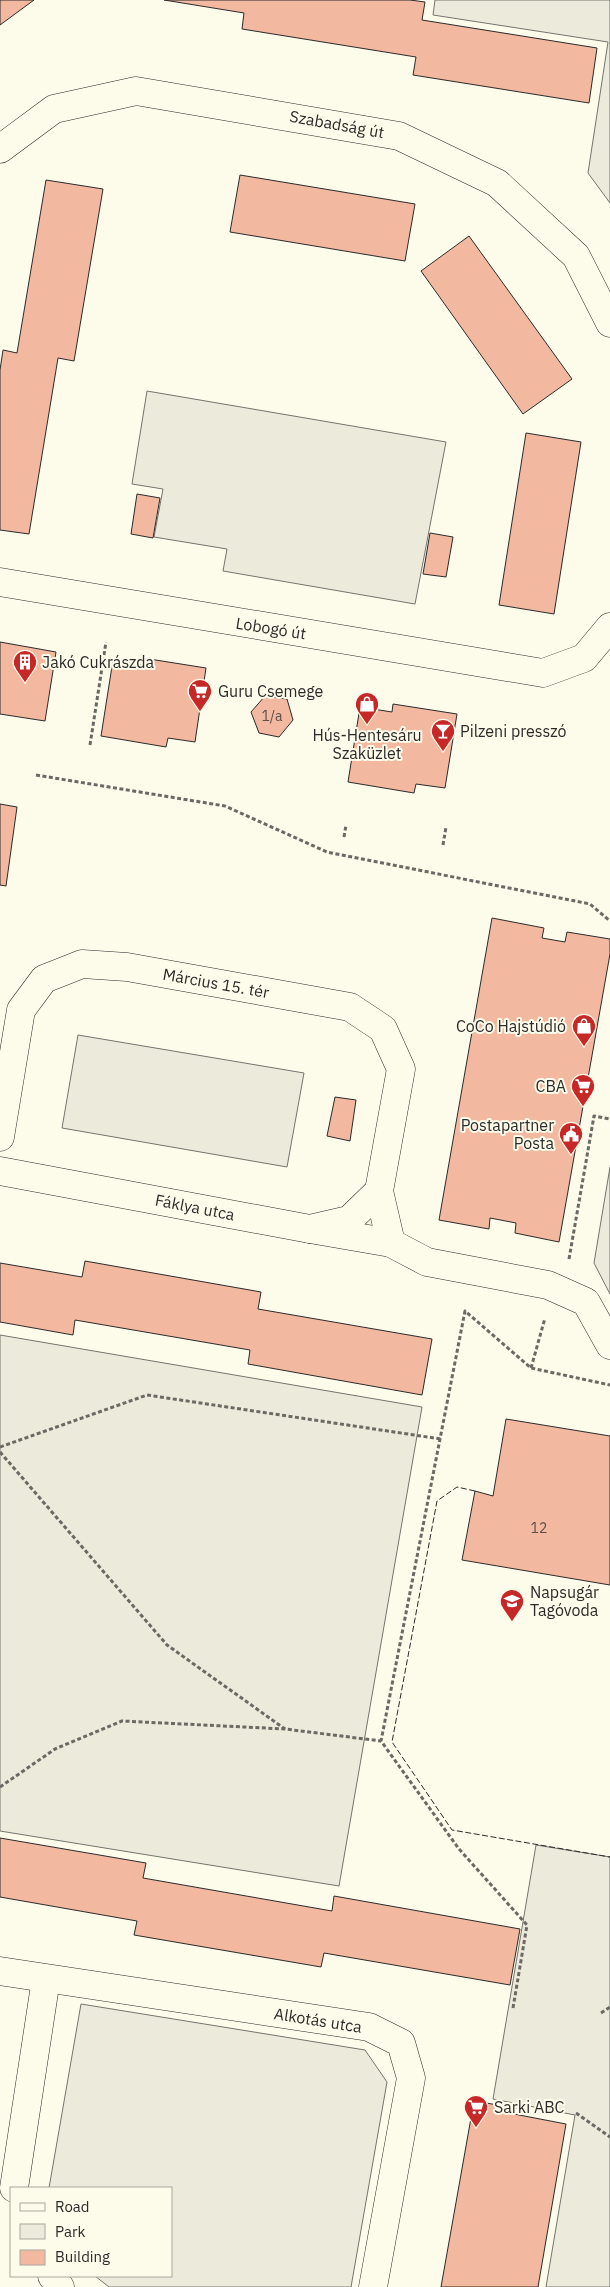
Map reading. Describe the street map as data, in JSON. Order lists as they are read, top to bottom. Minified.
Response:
{"streets":{"street":["Szabadság út","Lobogó út","Március 15. tér","Fáklya utca","Alkotás utca"]},"crossings":[["Március 15. tér","Fáklya utca"]],"places":{"building":["Jakó Cukrászda"],"supermarket":["Guru Csemege","CBA","Sarki ABC"],"shop":["Hús-Hentesáru Szaküzlet","CoCo Hajstúdió"],"bar":["Pilzeni presszó"],"public building":["Postapartner Posta"],"school or university":["Napsugár Tagóvoda"]},"house_numbers":["1/a","12"],"legend":["Road","Park","Building"]}
